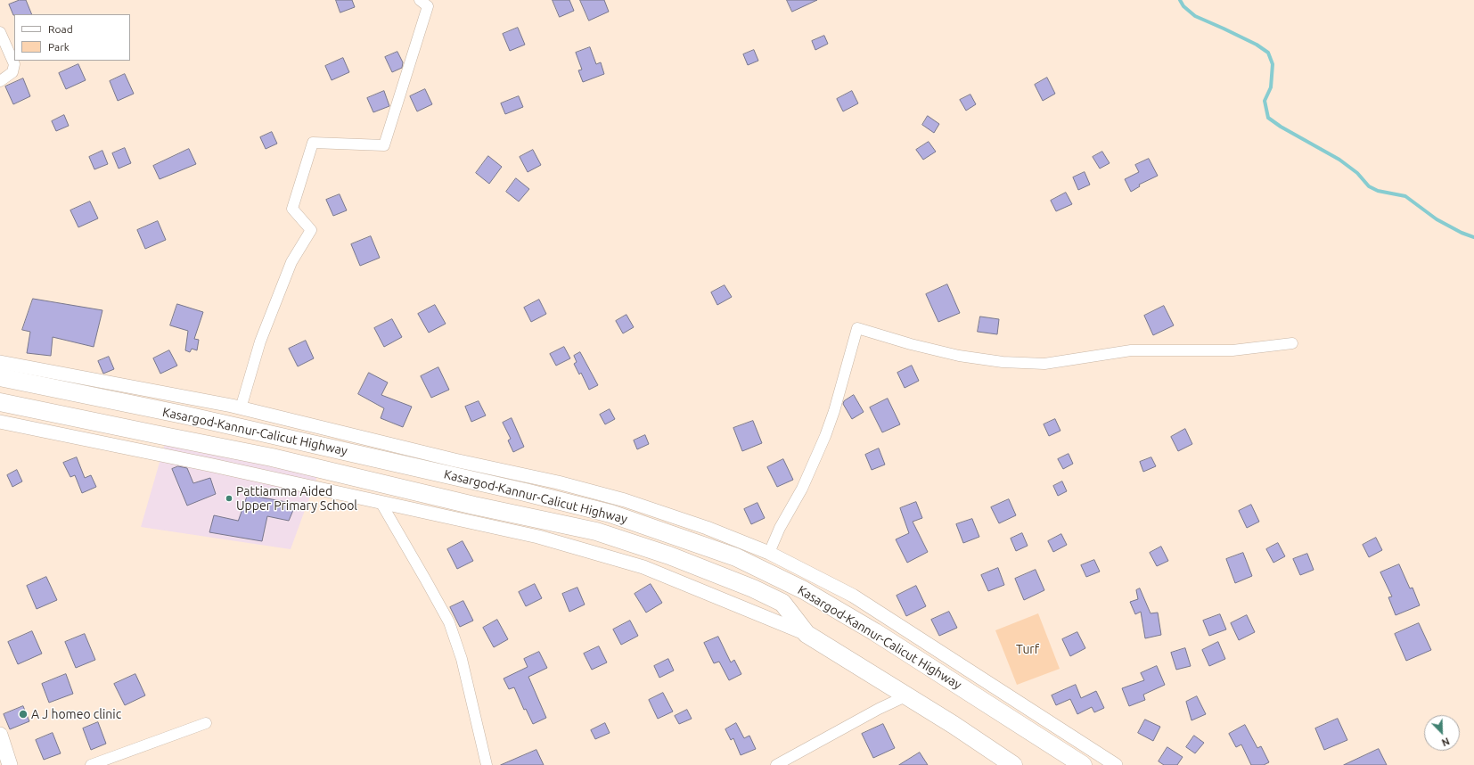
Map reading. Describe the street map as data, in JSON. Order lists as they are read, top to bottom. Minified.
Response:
{"streets":{"highway":["Kasargod-Kannur-Calicut Highway"]},"parks":["Turf"],"places":["Pattiamma Aided Upper Primary School","A J homeo clinic"],"legend":["Road","Park"],"north":"bottom right"}
